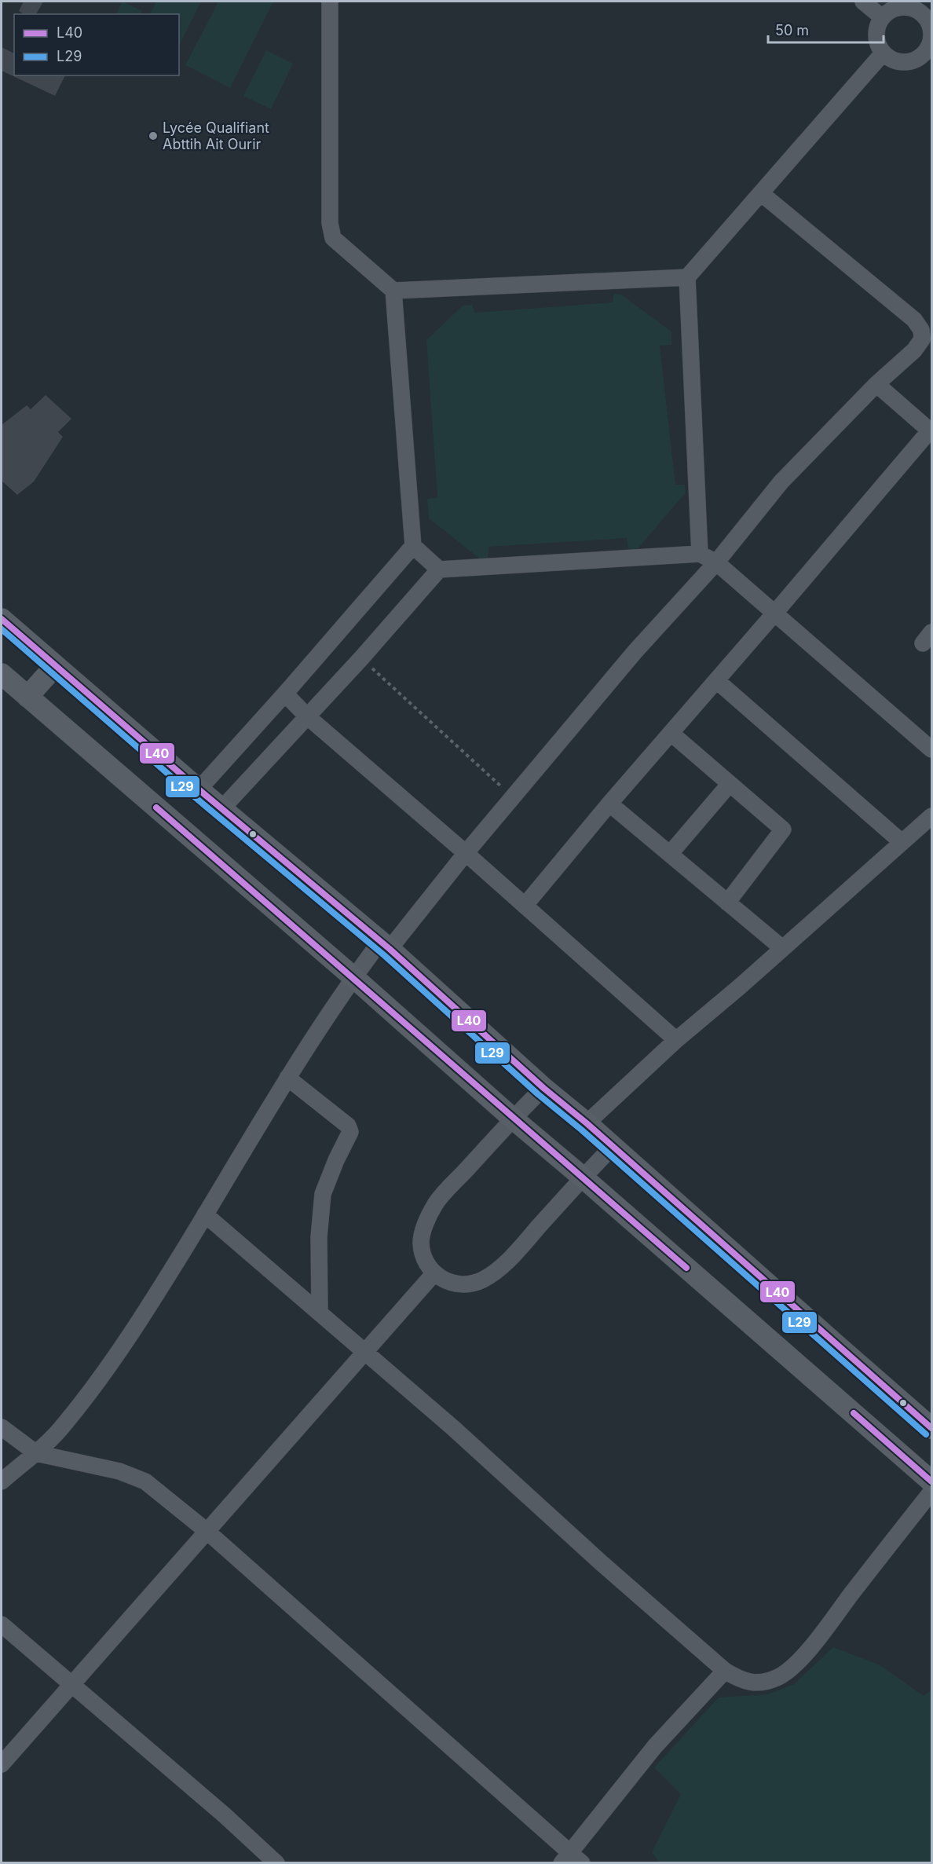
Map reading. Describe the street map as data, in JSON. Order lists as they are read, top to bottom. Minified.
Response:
{"places":["Lycée Qualifiant Abttih Ait Ourir"],"lines":["transit line L40","transit line L29"],"legend":["L40","L29"],"scale_bar":"50 m"}
